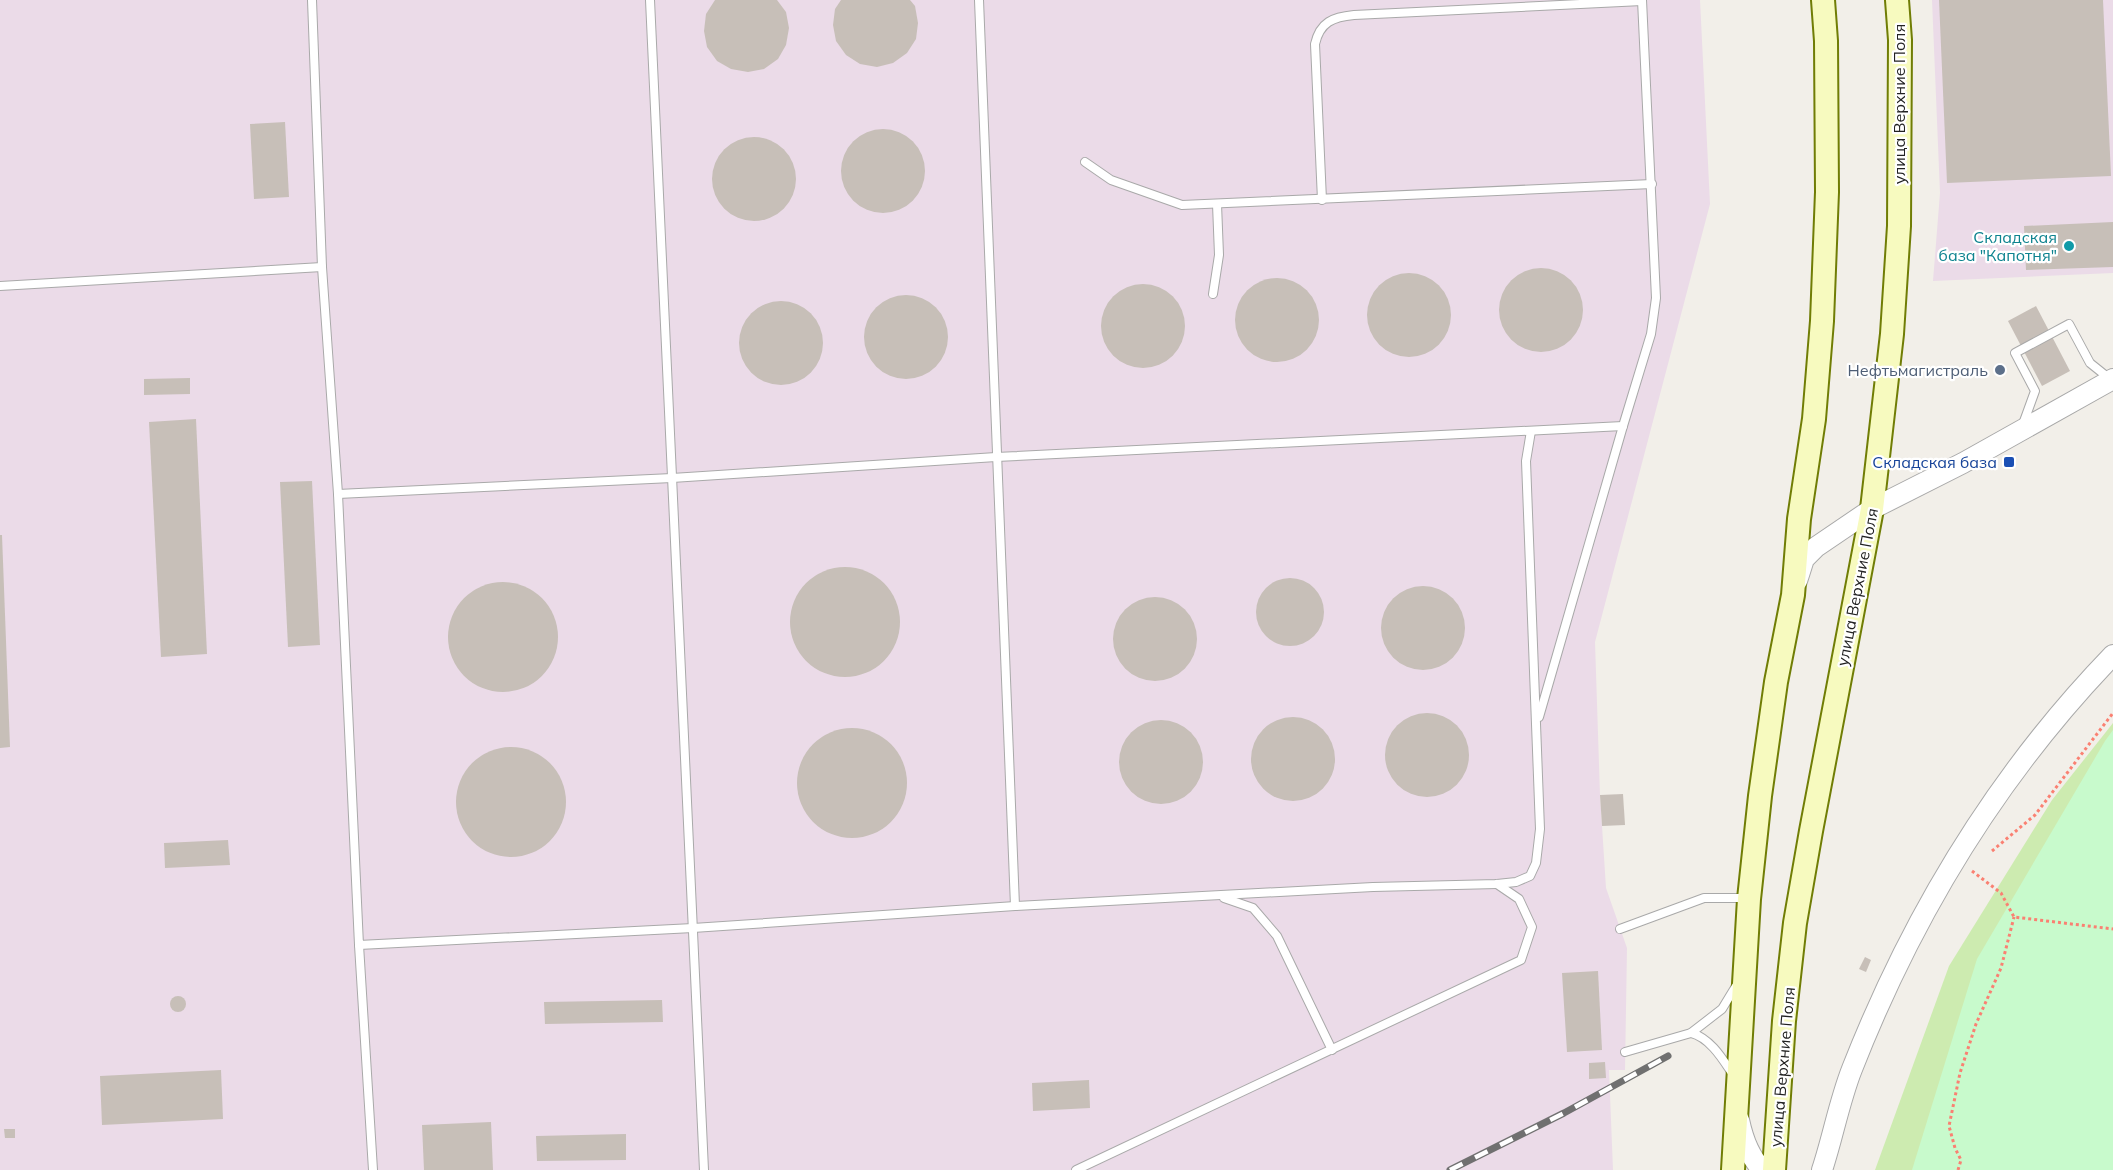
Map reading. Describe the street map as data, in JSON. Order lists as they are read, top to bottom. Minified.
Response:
{"streets":{"main road":["улица Верхние Поля"]},"places":{"other":["Складская база \"Капотня\"","Нефтьмагистраль"],"transit":["Складская база"]}}
